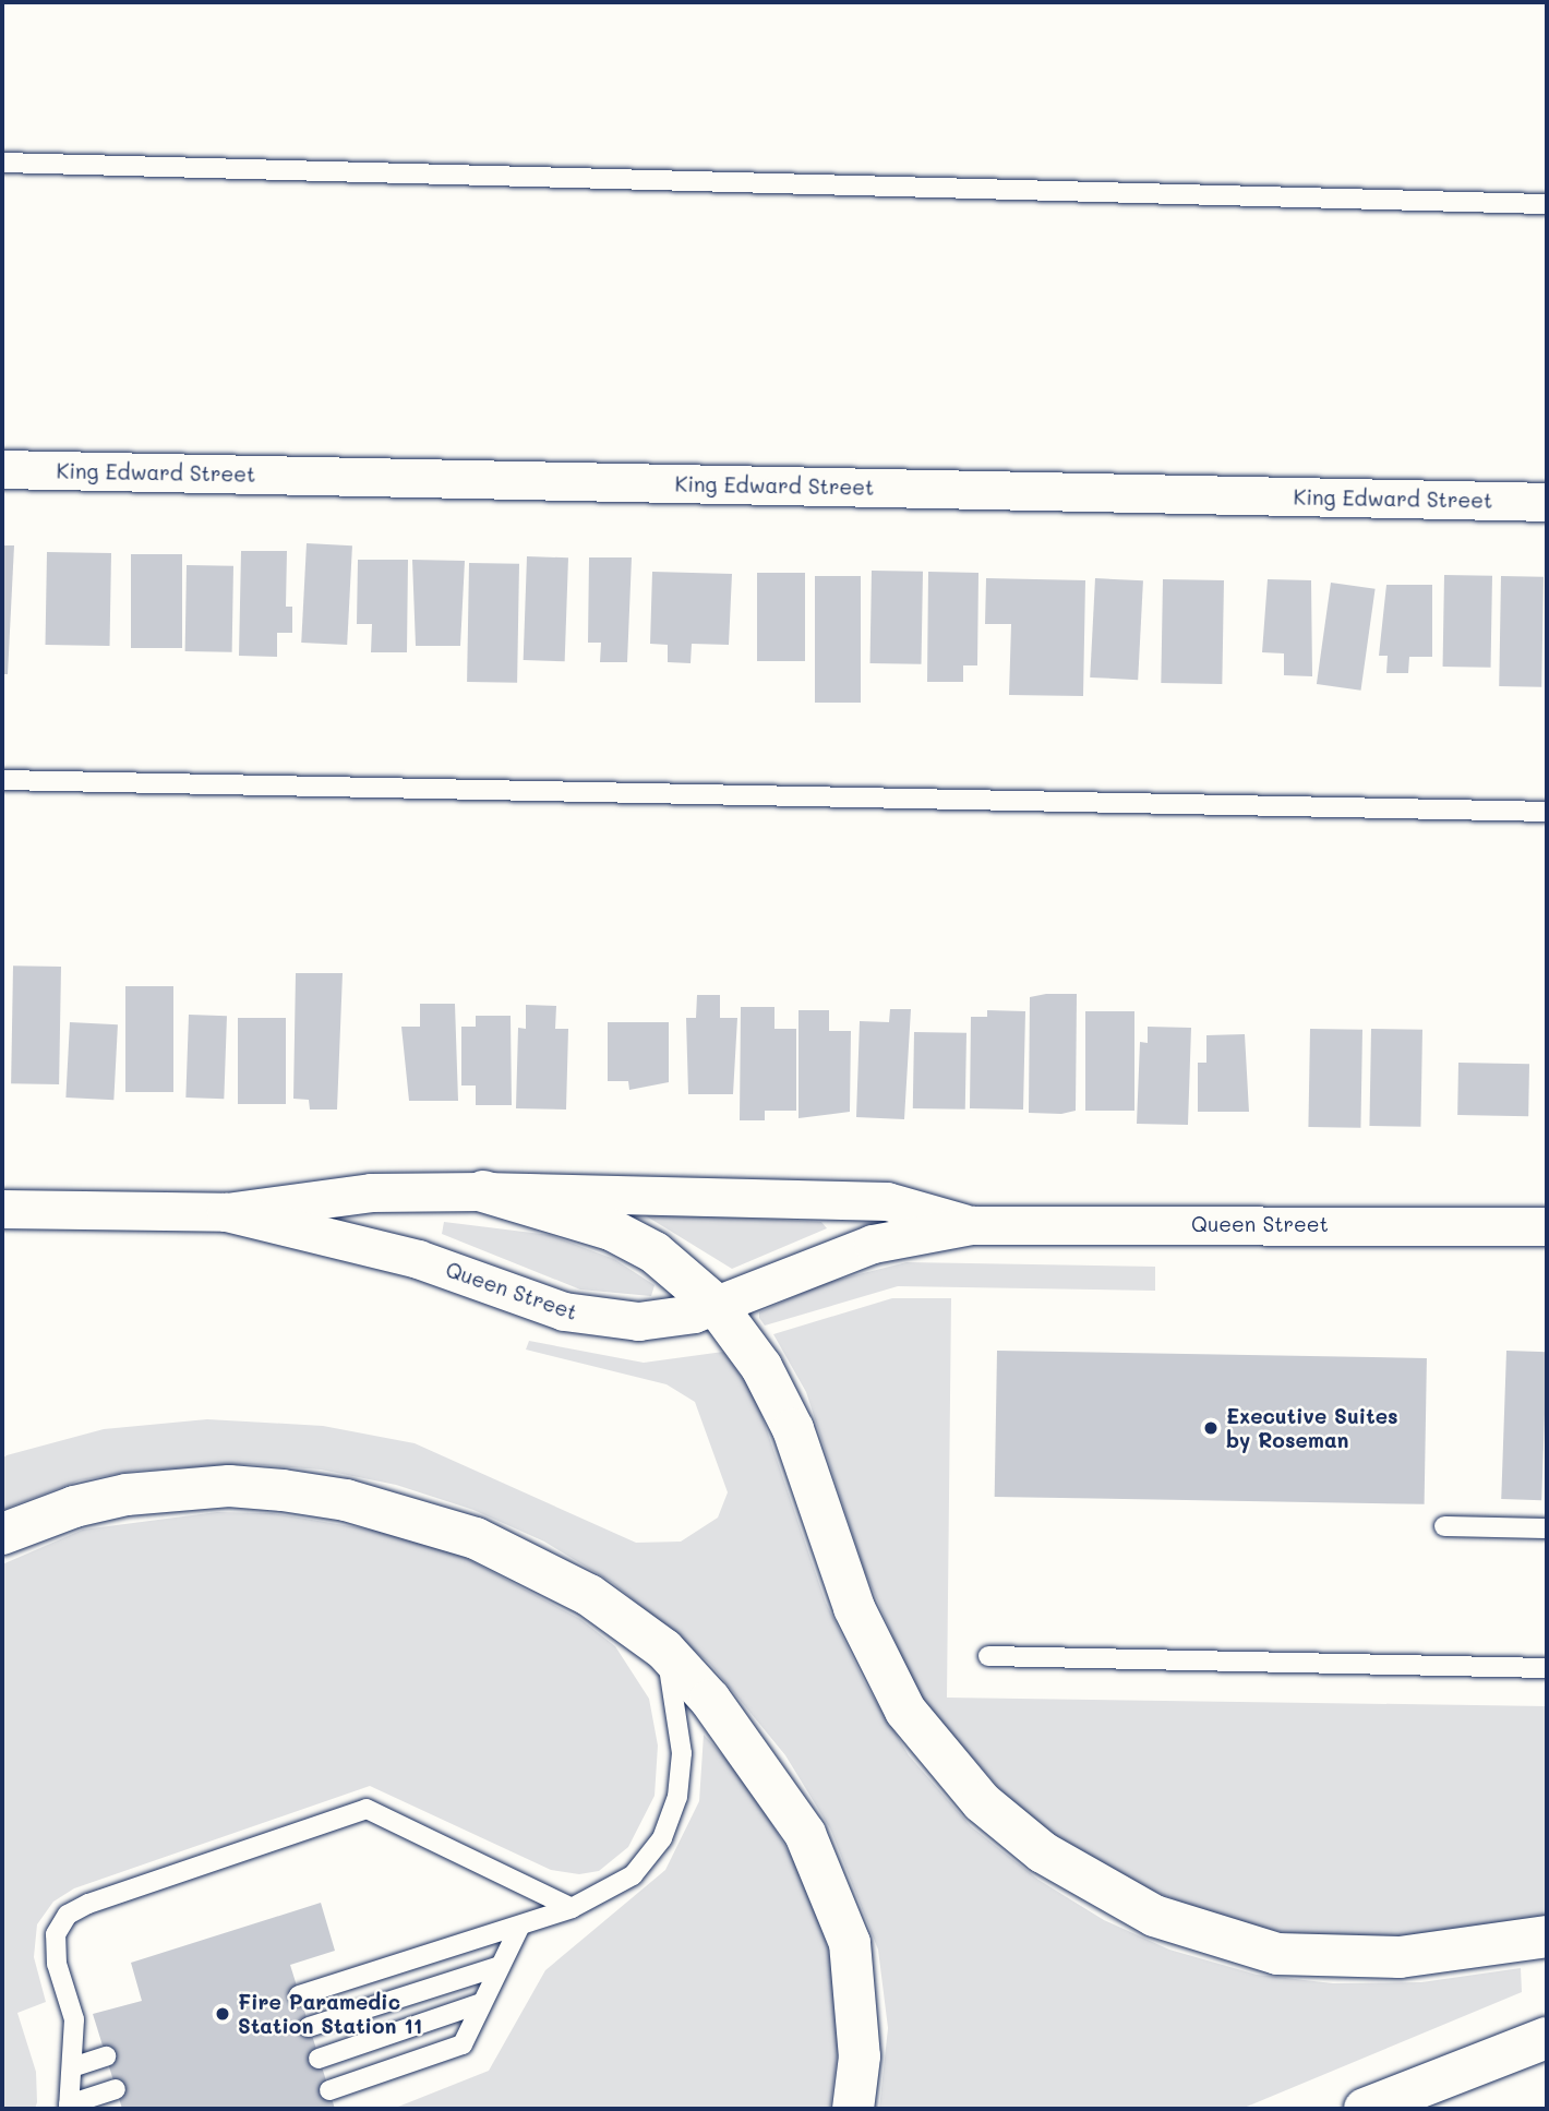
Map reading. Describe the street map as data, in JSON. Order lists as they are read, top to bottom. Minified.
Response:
{"streets":{"street":["King Edward Street","Queen Street"]},"places":["Executive Suites by Roseman","Fire Paramedic Station Station 11"]}
